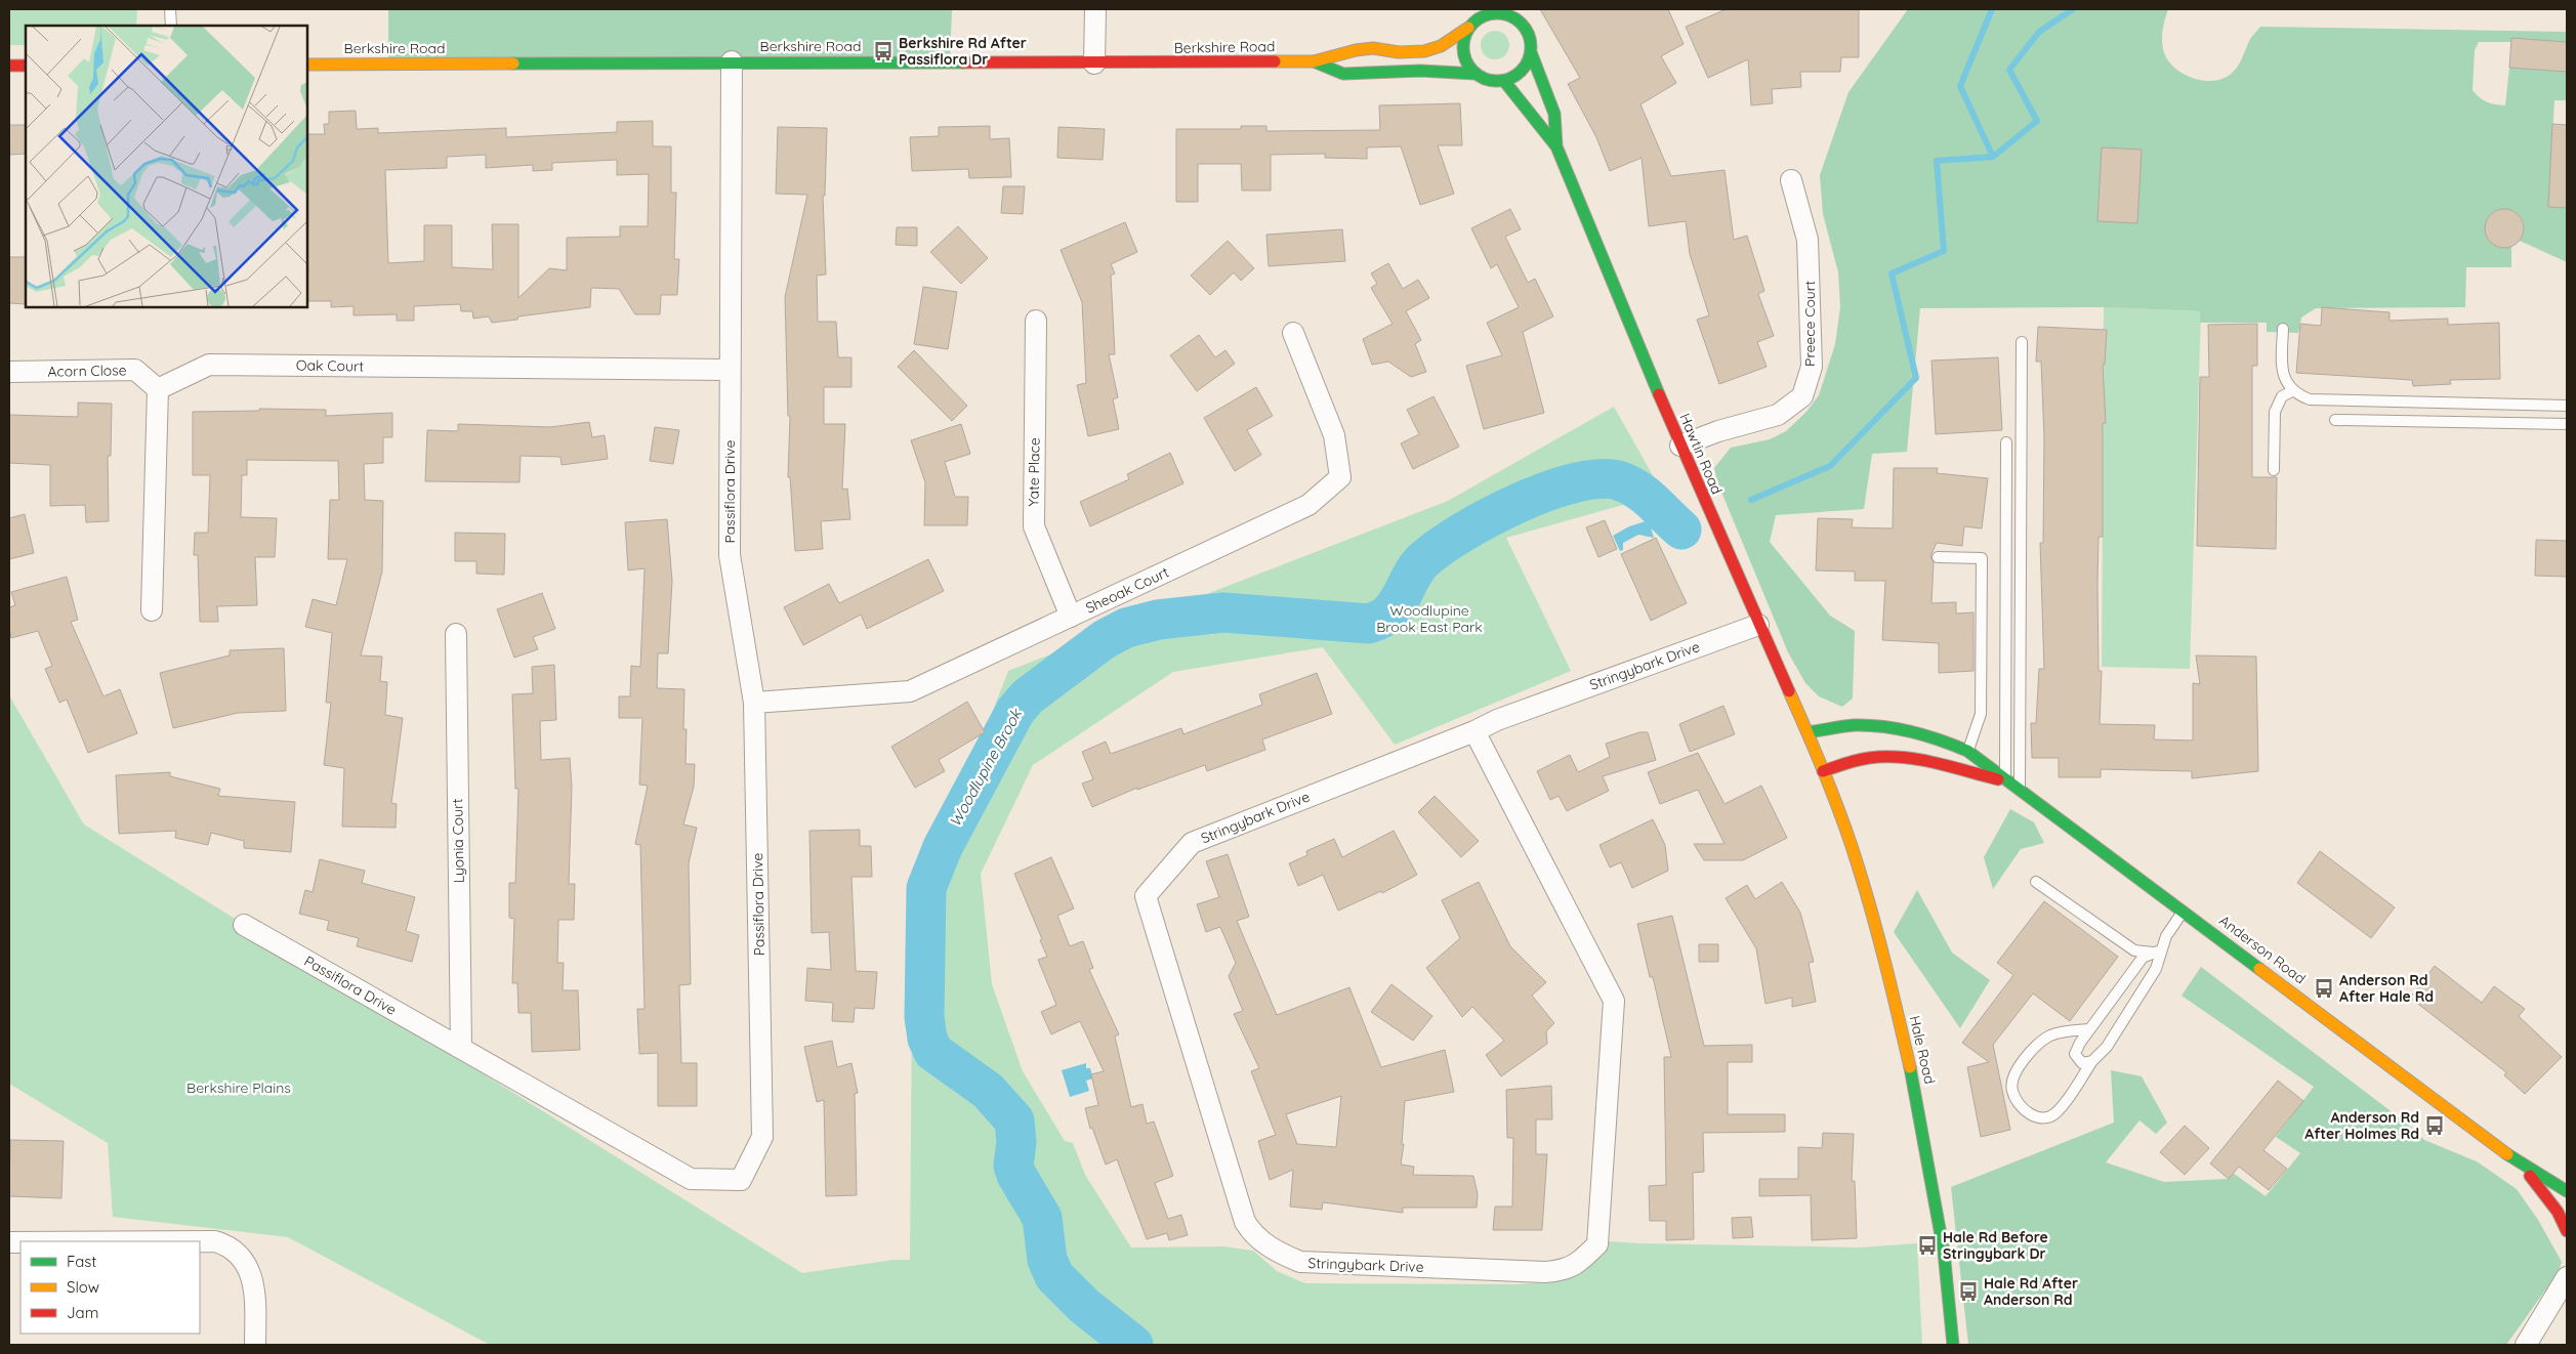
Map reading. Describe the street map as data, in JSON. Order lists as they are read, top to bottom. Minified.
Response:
{"streets":{"main road":["Berkshire Road","Hawtin Road","Anderson Road","Hale Road"],"street":["Preece Court","Oak Court","Acorn Close","Yate Place","Passiflora Drive","Sheoak Court","Stringybark Drive","Lyonia Court"]},"crossings":[["Berkshire Road","Hawtin Road"],["Berkshire Road","Passiflora Drive"],["Preece Court","Hawtin Road"],["Oak Court","Acorn Close"],["Oak Court","Passiflora Drive"],["Hawtin Road","Stringybark Drive"],["Hawtin Road","Anderson Road"],["Hawtin Road","Hale Road"],["Yate Place","Sheoak Court"],["Passiflora Drive","Sheoak Court"],["Passiflora Drive","Lyonia Court"],["Anderson Road","Hale Road"]],"water":["Woodlupine Brook"],"parks":["Woodlupine Brook East Park","Berkshire Plains"],"places":{"bus stop":["Berkshire Rd After Passiflora Dr","Anderson Rd After Hale Rd","Anderson Rd After Holmes Rd","Hale Rd Before Stringybark Dr","Hale Rd After Anderson Rd"]},"legend":["Fast","Slow","Jam"]}
